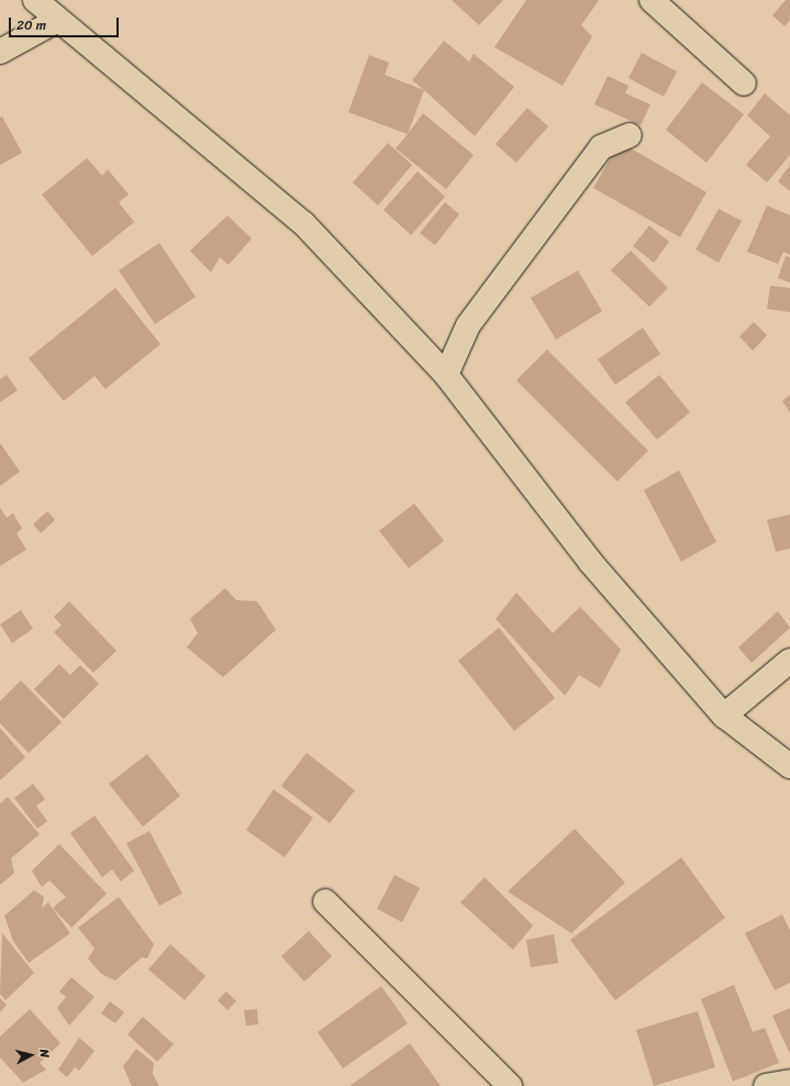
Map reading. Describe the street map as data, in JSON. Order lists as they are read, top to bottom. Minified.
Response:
{"scale_bar":"20 m","north":"right"}
